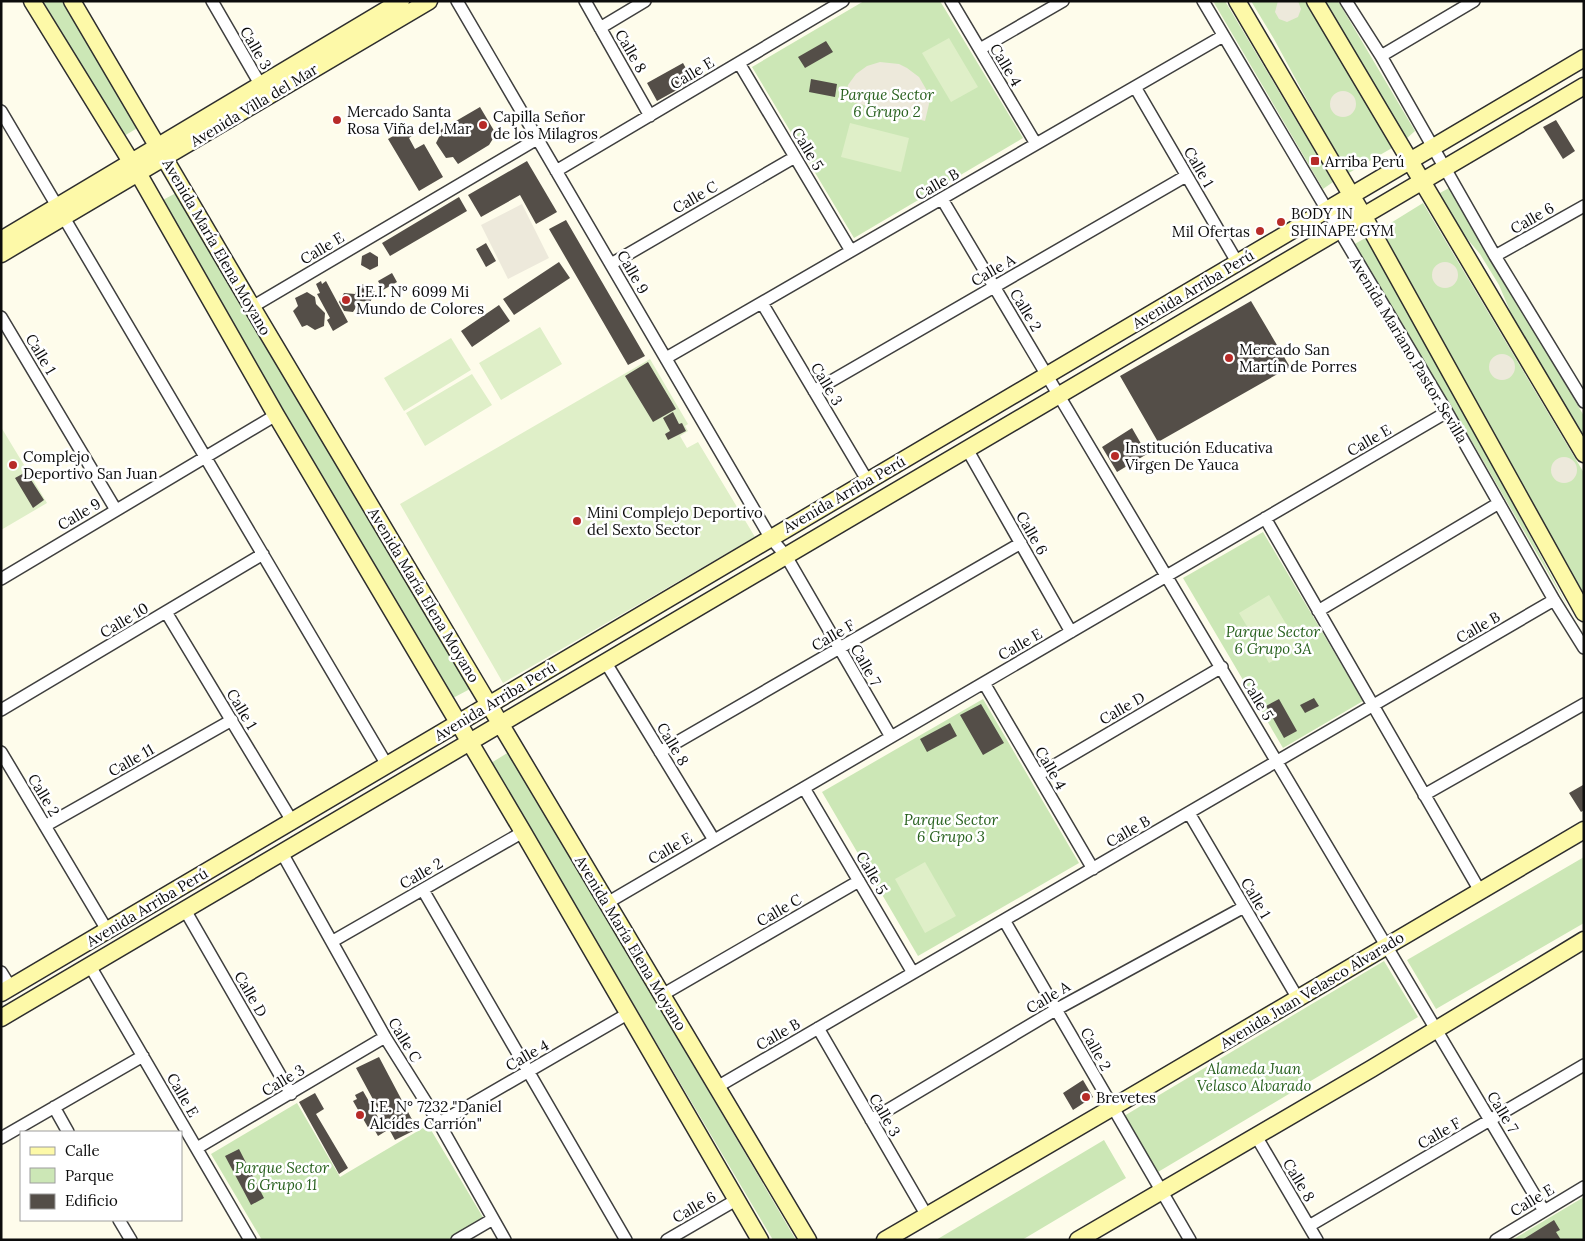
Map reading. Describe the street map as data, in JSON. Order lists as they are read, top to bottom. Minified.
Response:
{"streets":{"street":["Calle 3","Calle 8","Calle 4","Calle E","Avenida Villa del Mar","Calle 5","Calle 1","Calle B","Calle C","Calle 6","Avenida María Elena Moyano","Calle A","Calle 9","Avenida Arriba Perú","Calle 2","Avenida Mariano Pastor Sevilla","Calle 10","Calle F","Calle 7","Calle D","Calle 11","Avenida Juan Velasco Alvarado"]},"crossings":[["Calle 3","Calle E"],["Calle 3","Avenida Villa del Mar"],["Calle 3","Calle B"],["Calle 3","Calle C"],["Calle 3","Calle A"],["Calle 3","Avenida Arriba Perú"],["Calle 3","Calle D"],["Calle 3","Avenida Juan Velasco Alvarado"],["Calle 8","Calle E"],["Calle 8","Avenida Arriba Perú"],["Calle 8","Calle F"],["Calle 4","Calle E"],["Calle 4","Calle B"],["Calle 4","Calle C"],["Calle 4","Calle D"],["Calle E","Calle 5"],["Calle E","Calle 6"],["Calle E","Avenida María Elena Moyano"],["Calle E","Calle 9"],["Calle E","Avenida Arriba Perú"],["Calle E","Avenida Mariano Pastor Sevilla"],["Calle E","Calle 7"],["Avenida Villa del Mar","Avenida María Elena Moyano"],["Calle 5","Calle B"],["Calle 5","Calle C"],["Calle 5","Avenida Arriba Perú"],["Calle 5","Calle 2"],["Calle 5","Calle 7"],["Calle 5","Calle D"],["Calle 5","Avenida Juan Velasco Alvarado"],["Calle 1","Calle B"],["Calle 1","Calle A"],["Calle 1","Calle 9"],["Calle 1","Avenida Arriba Perú"],["Calle 1","Calle 10"],["Calle 1","Calle 11"],["Calle 1","Avenida Juan Velasco Alvarado"],["Calle B","Avenida María Elena Moyano"],["Calle B","Calle 9"],["Calle B","Calle 2"],["Calle B","Avenida Mariano Pastor Sevilla"],["Calle C","Avenida María Elena Moyano"],["Calle C","Calle 9"],["Calle C","Avenida Arriba Perú"],["Calle C","Calle 2"],["Calle 6","Avenida Arriba Perú"],["Calle 6","Calle F"],["Avenida María Elena Moyano","Avenida Arriba Perú"],["Calle A","Calle 2"],["Calle 9","Avenida Arriba Perú"],["Calle 9","Calle 7"],["Avenida Arriba Perú","Calle 2"],["Avenida Arriba Perú","Avenida Mariano Pastor Sevilla"],["Avenida Arriba Perú","Calle 7"],["Avenida Arriba Perú","Calle D"],["Calle 2","Calle 11"],["Calle 2","Avenida Juan Velasco Alvarado"],["Calle F","Calle 7"]],"parks":["Parque Sector 6 Grupo 2","Parque Sector 6 Grupo 3A","Parque Sector 6 Grupo 3","Alameda Juan Velasco Alvarado","Parque Sector 6 Grupo 11"],"places":{"other":["Mercado Santa Rosa Viña del Mar","Capilla Señor de los Milagros","BODY IN SHINAPE GYM","Mil Ofertas","I.E.I. N° 6099 Mi Mundo de Colores","Mercado San Martín de Porres","Institución Educativa Virgen De Yauca","Complejo Deportivo San Juan","Mini Complejo Deportivo del Sexto Sector","Brevetes","I.E. N° 7232 \"Daniel Alcídes Carrión\""],"transit":["Arriba Perú"]},"legend":["Calle","Parque","Edificio"]}
